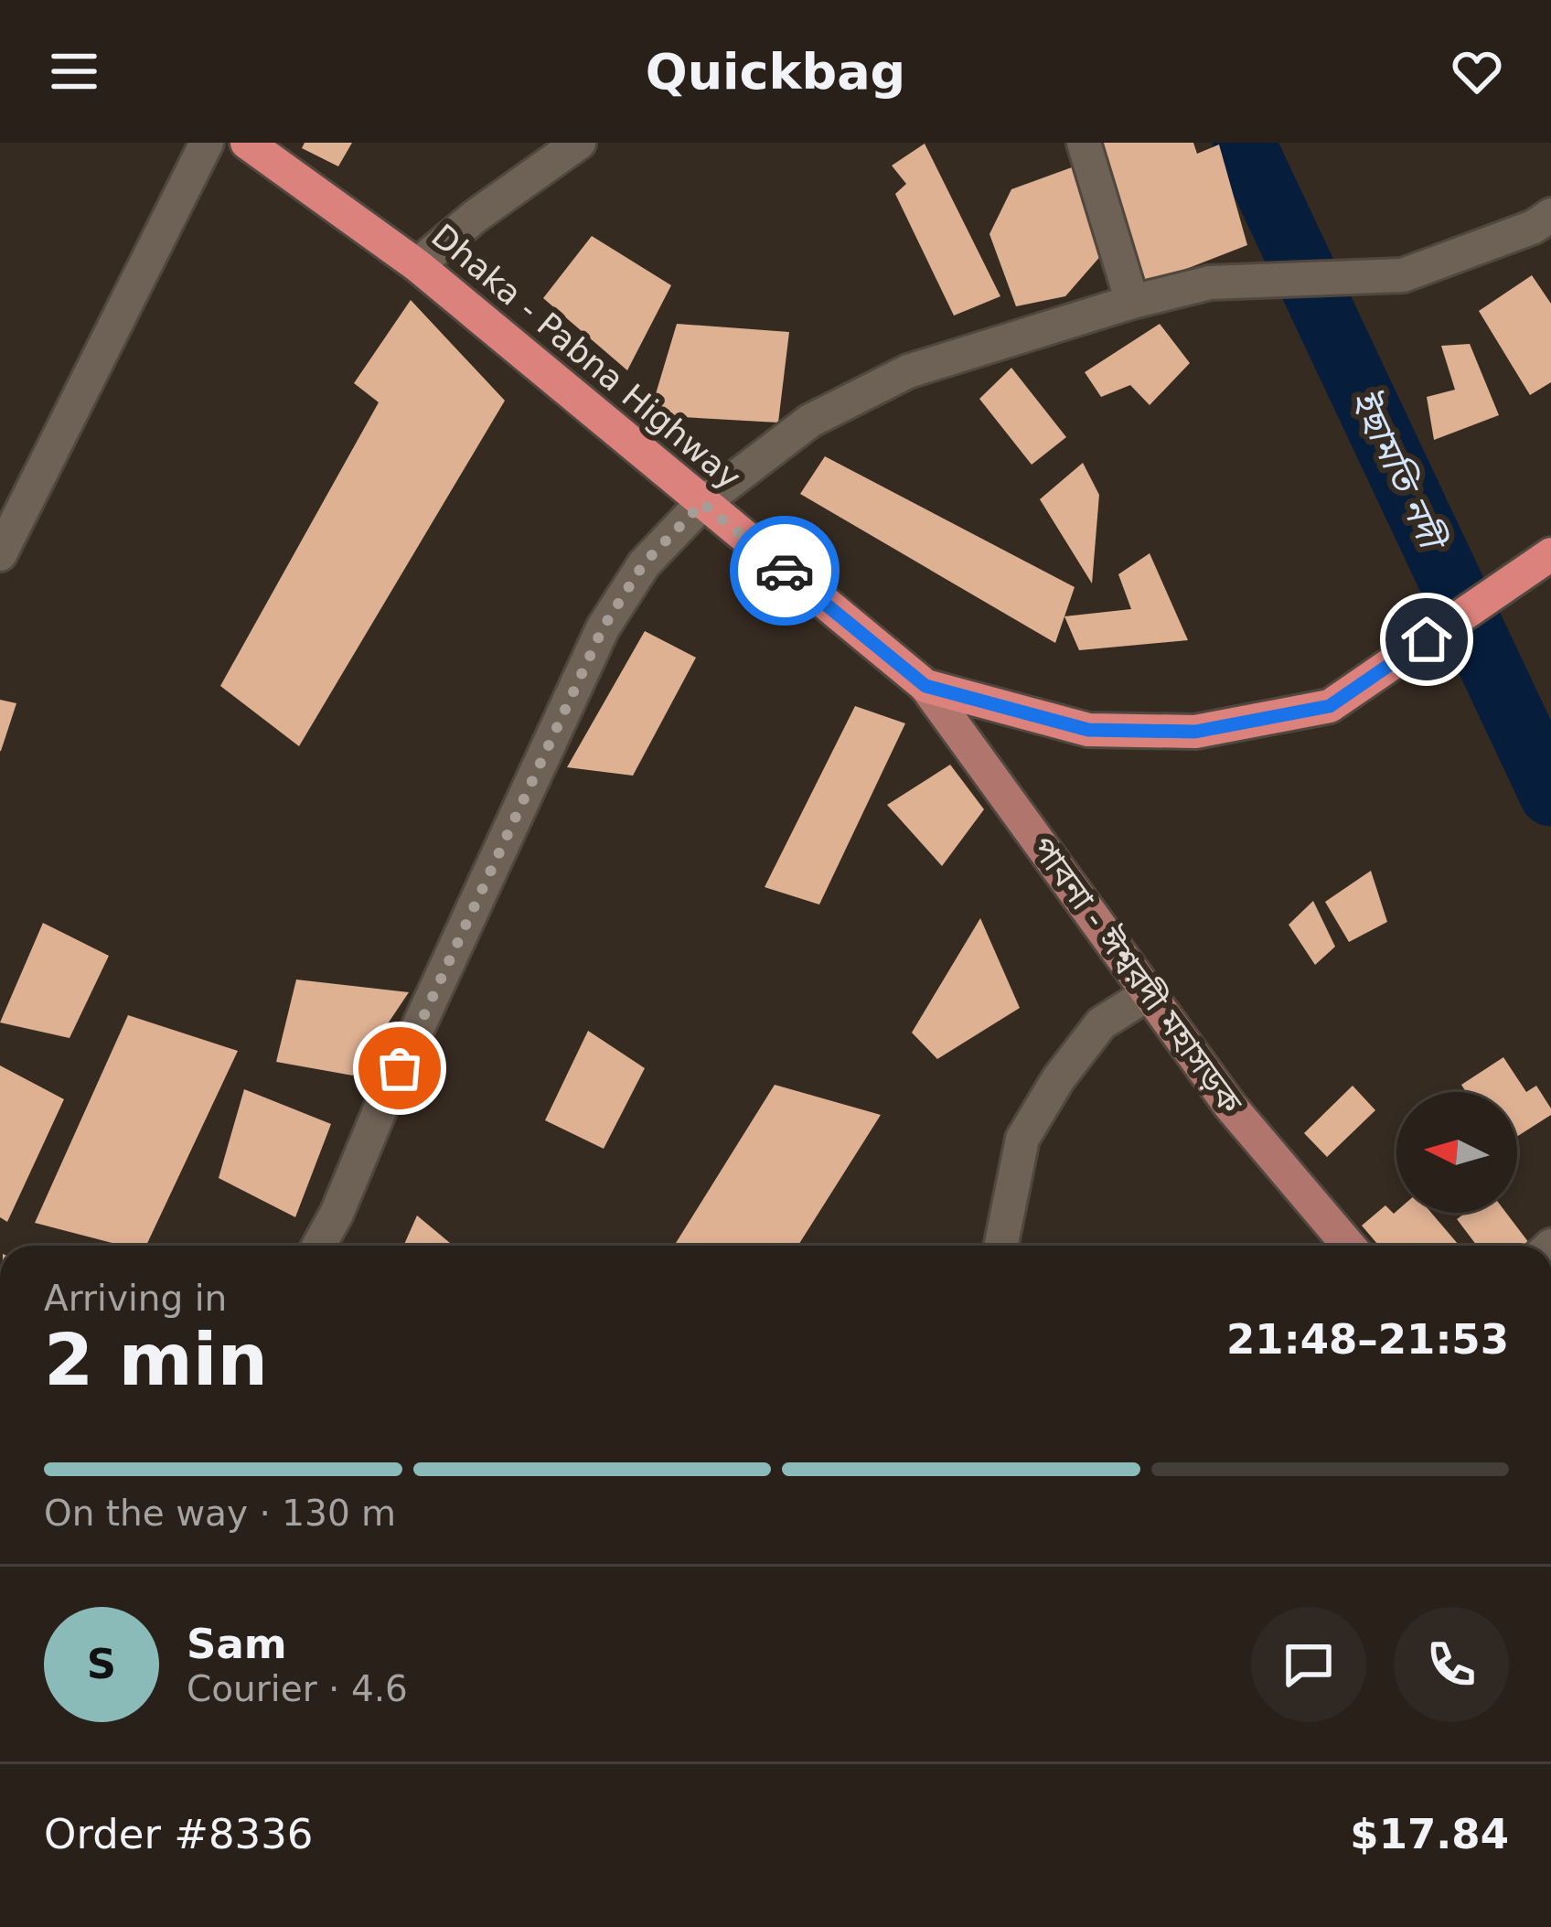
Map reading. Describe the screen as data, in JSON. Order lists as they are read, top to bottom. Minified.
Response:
{"streets":{"highway":["Dhaka - Pabna Highway"],"main road":["পাবনা - ঈশ্বরদী মহাসড়ক"]},"crossings":[["Dhaka - Pabna Highway","পাবনা - ঈশ্বরদী মহাসড়ক"]],"water":["ইছামতি নদী"],"north":"left","page":{"header":"Quickbag","heading":["2 min","Arriving in","21:48–21:53"],"panel":["Sam","Courier · 4.6","Order #8336","$17.84"],"bar":"On the way · 130 m","round":"S"}}
